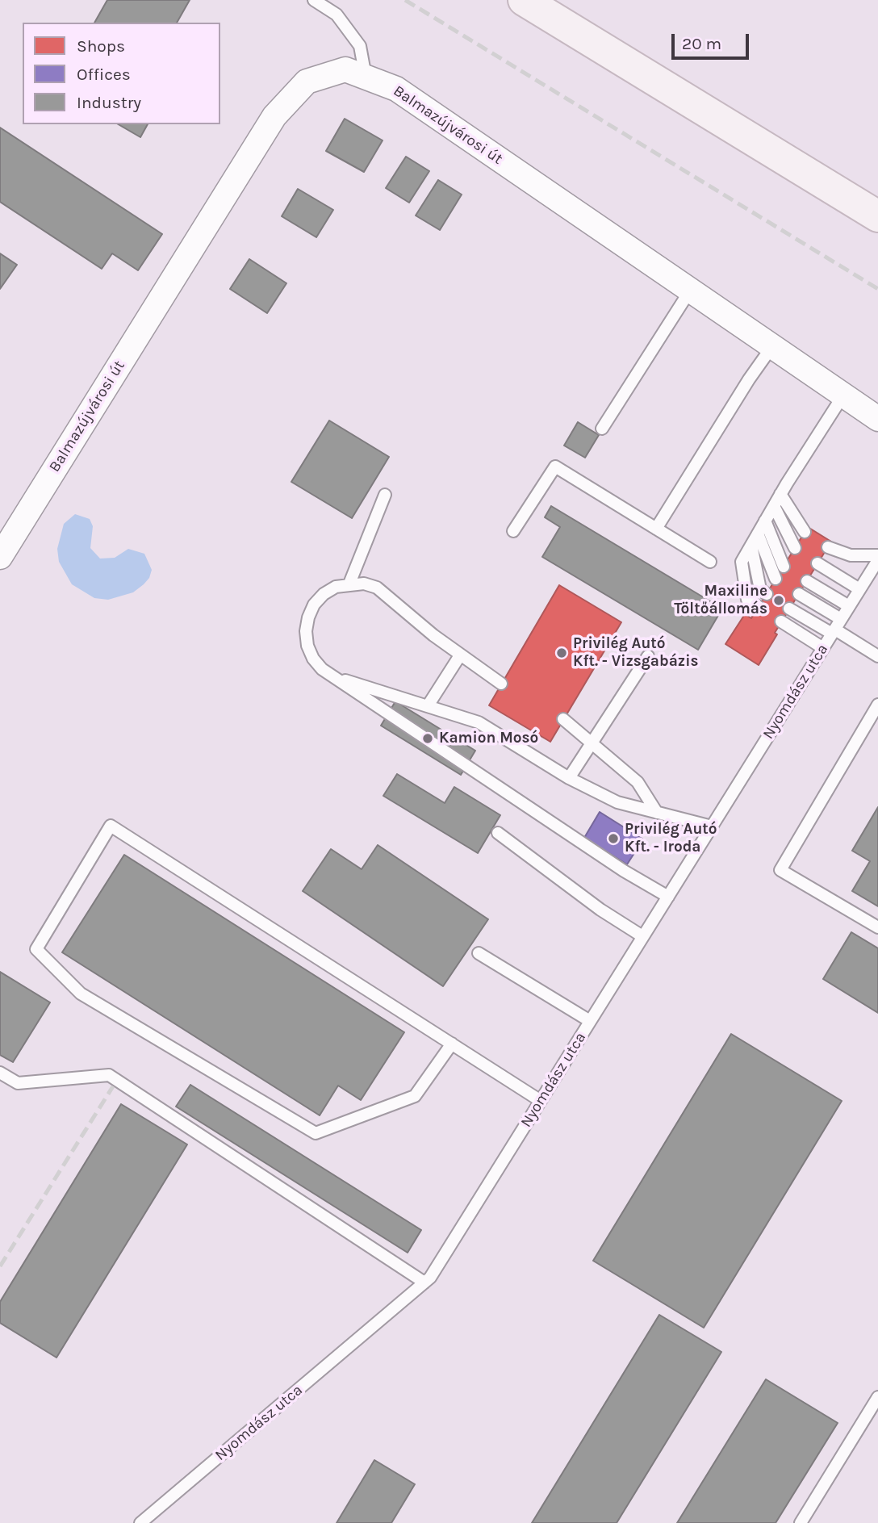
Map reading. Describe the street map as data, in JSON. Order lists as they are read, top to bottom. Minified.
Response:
{"streets":{"street":["Balmazújvárosi út"],"lane":["Nyomdász utca"]},"places":["Maxiline Töltőállomás","Privilég Autó Kft. - Vizsgabázis","Kamion Mosó","Privilég Autó Kft. - Iroda"],"legend":["Shops","Offices","Industry"],"scale_bar":"20 m"}
